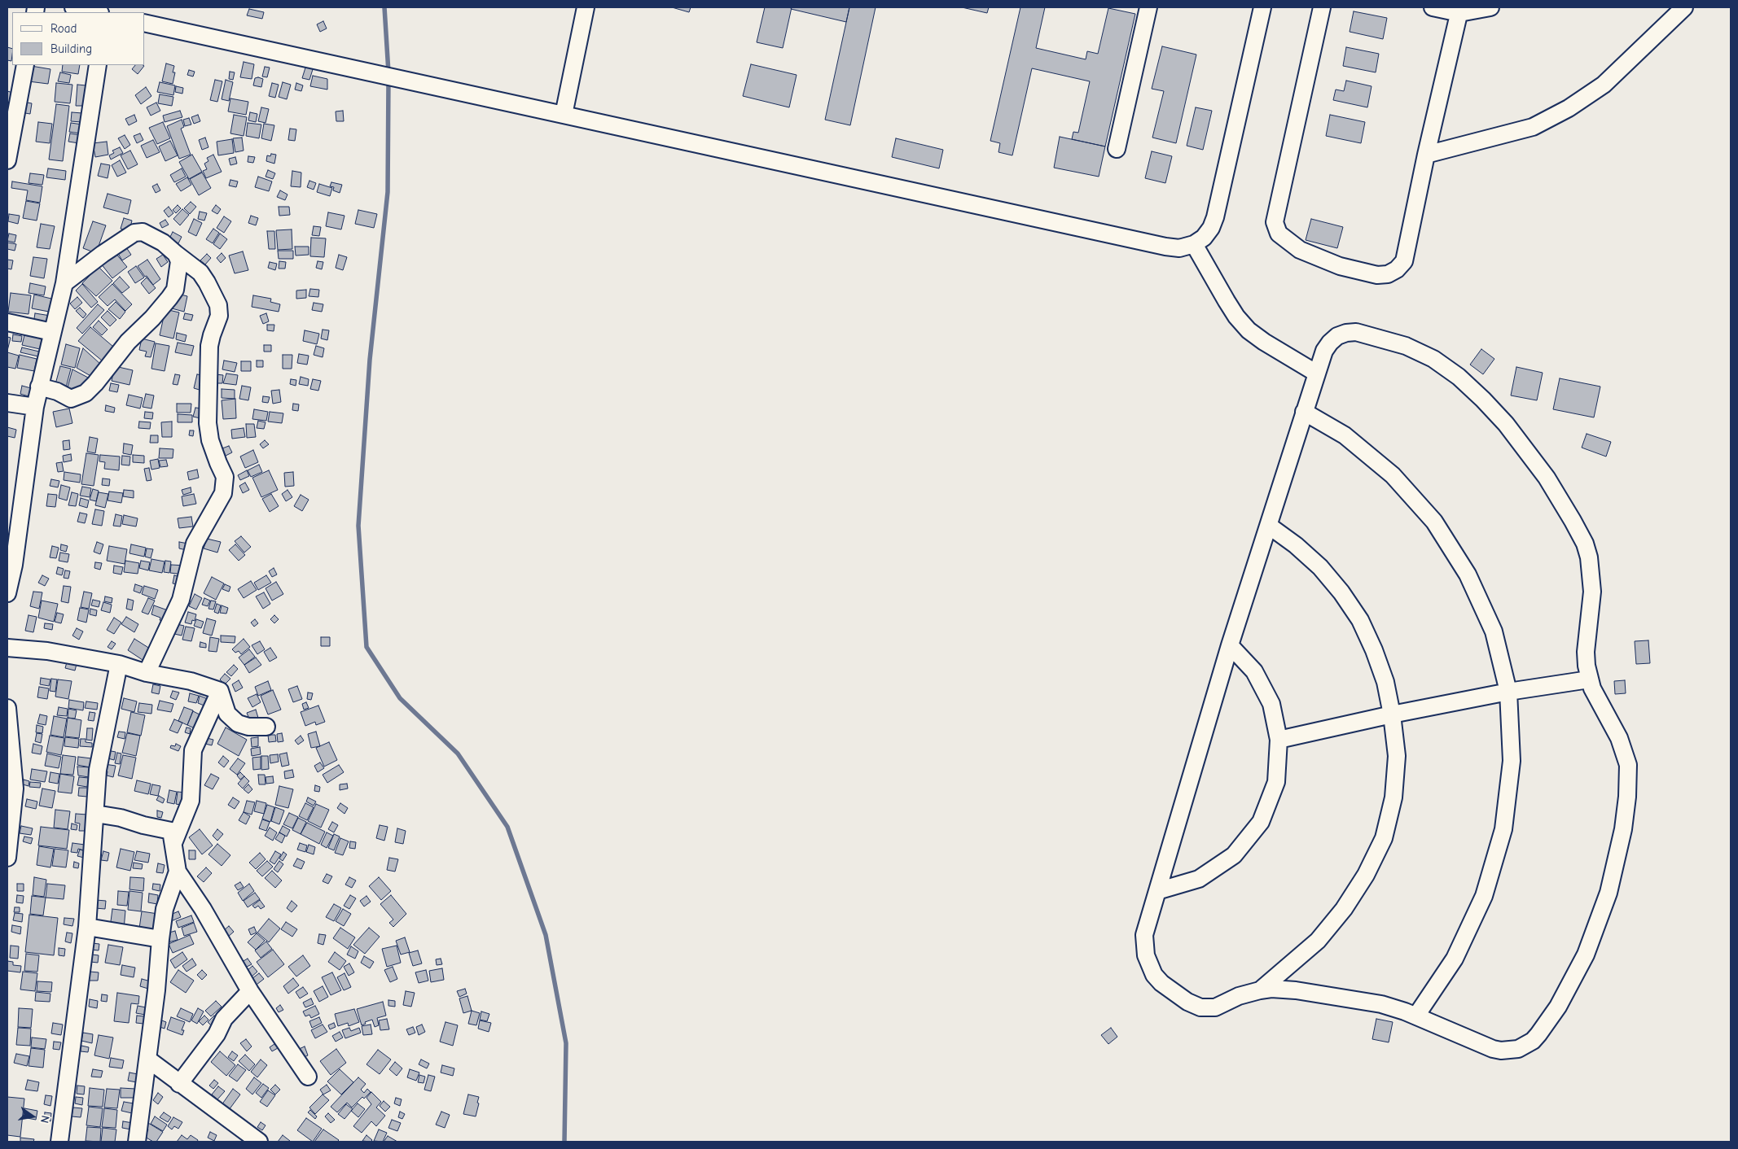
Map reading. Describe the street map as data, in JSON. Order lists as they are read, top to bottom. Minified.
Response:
{"legend":["Road","Building"],"north":"right"}
